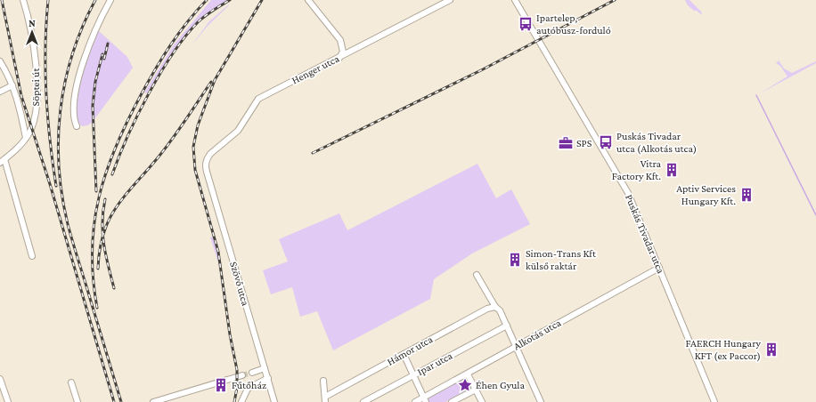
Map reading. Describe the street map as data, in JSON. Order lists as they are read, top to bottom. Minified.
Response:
{"streets":{"street":["Henger utca","Söptei út","Puskás Tivadar utca","Szövő utca","Alkotás utca","Hámor utca","Ipar utca"]},"crossings":[["Henger utca","Szövő utca"],["Puskás Tivadar utca","Alkotás utca"]],"places":{"bus stop":["Ipartelep, autóbusz-forduló","Puskás Tivadar utca (Alkotás utca)"],"office":["SPS"],"building":["Vitra Factory Kft.","Aptiv Services Hungary Kft.","Simon-Trans Kft külső raktár","FAERCH Hungary KFT (ex Paccor)","Fűtőház"],"place":["Éhen Gyula"]},"north":"top"}
